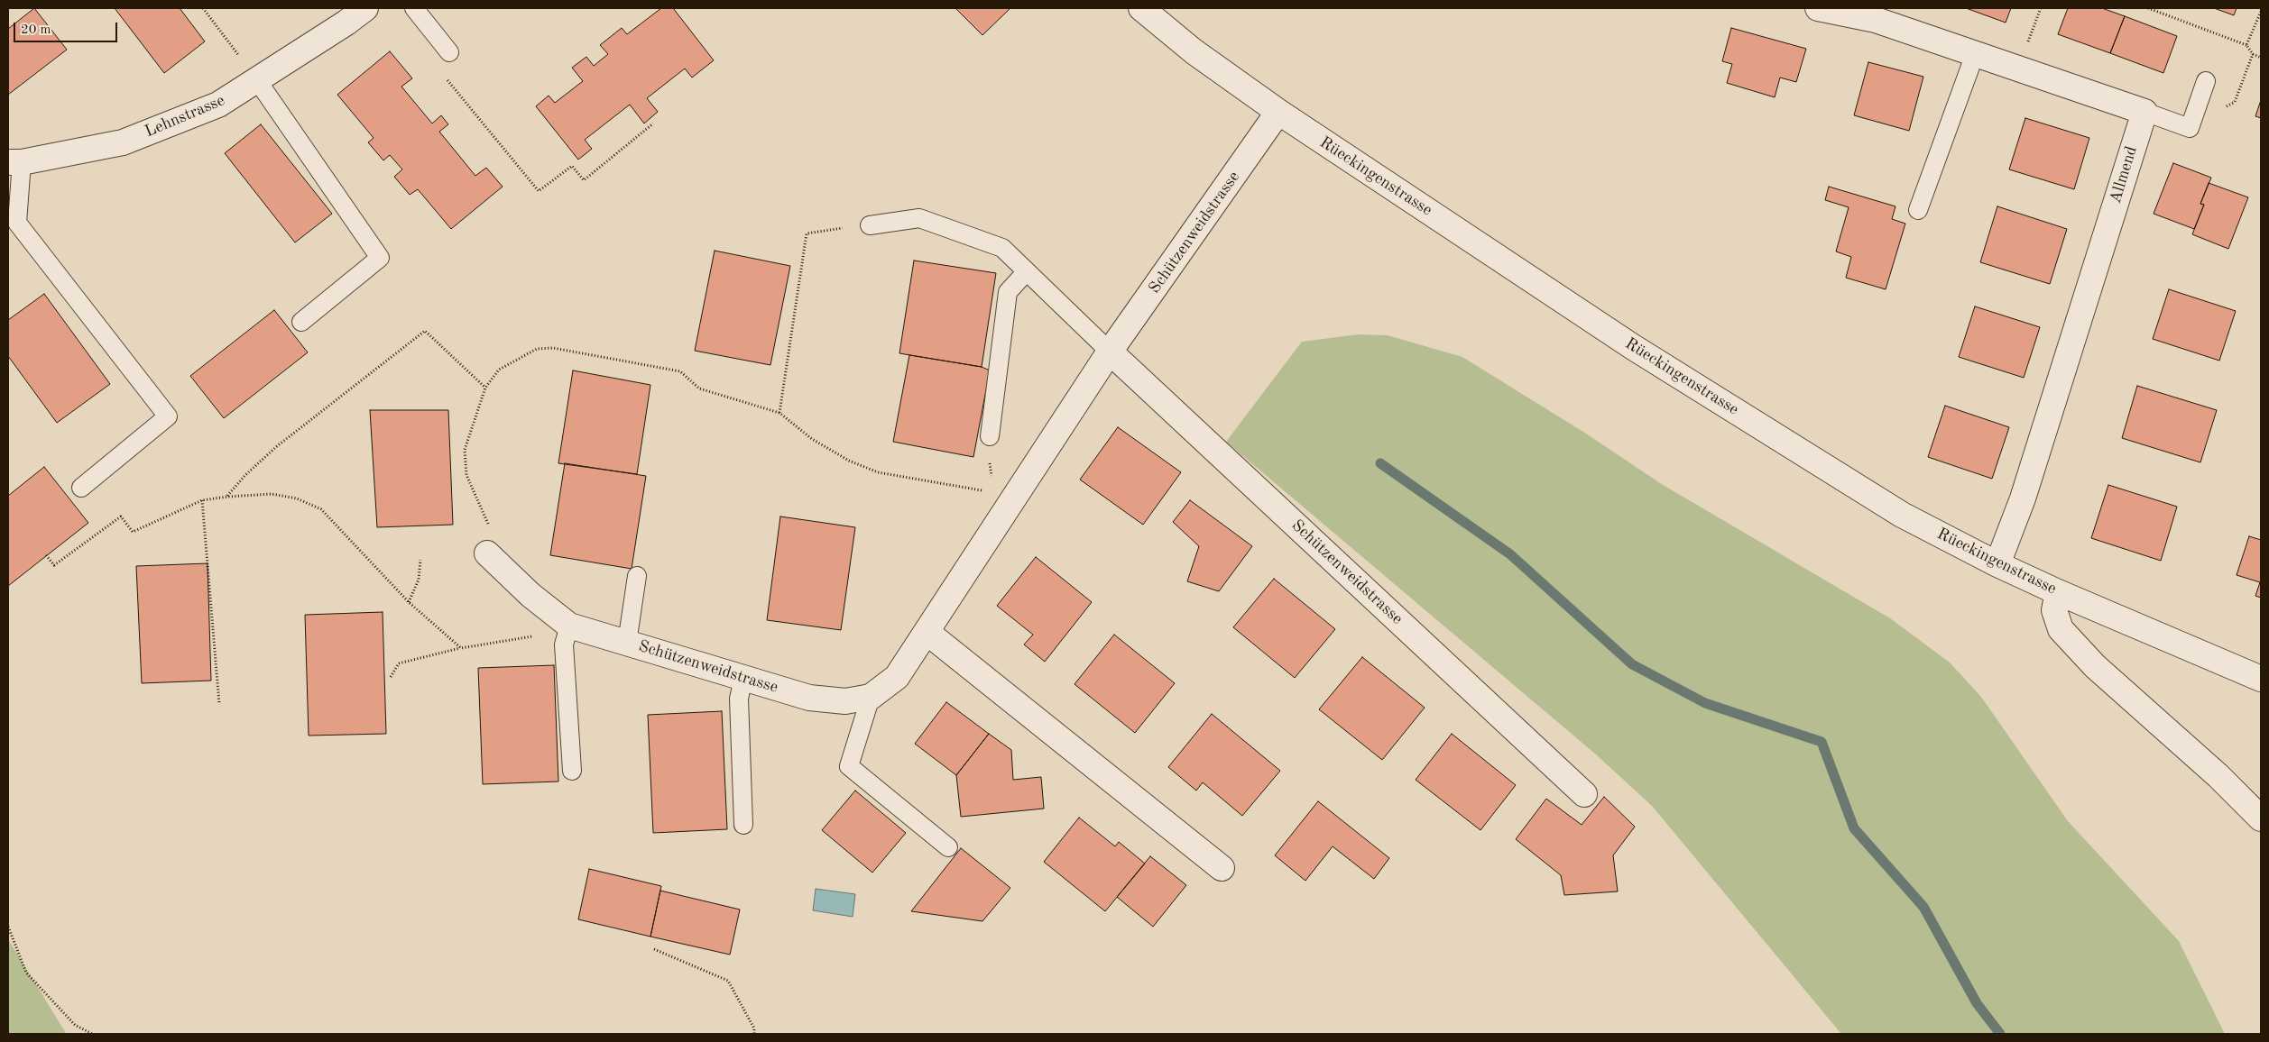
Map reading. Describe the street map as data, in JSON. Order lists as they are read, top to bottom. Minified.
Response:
{"streets":{"street":["Lehnstrasse","Allmend","Rüeckingenstrasse","Schützenweidstrasse"]},"crossings":[["Allmend","Rüeckingenstrasse"],["Rüeckingenstrasse","Schützenweidstrasse"]],"scale_bar":"20 m"}
